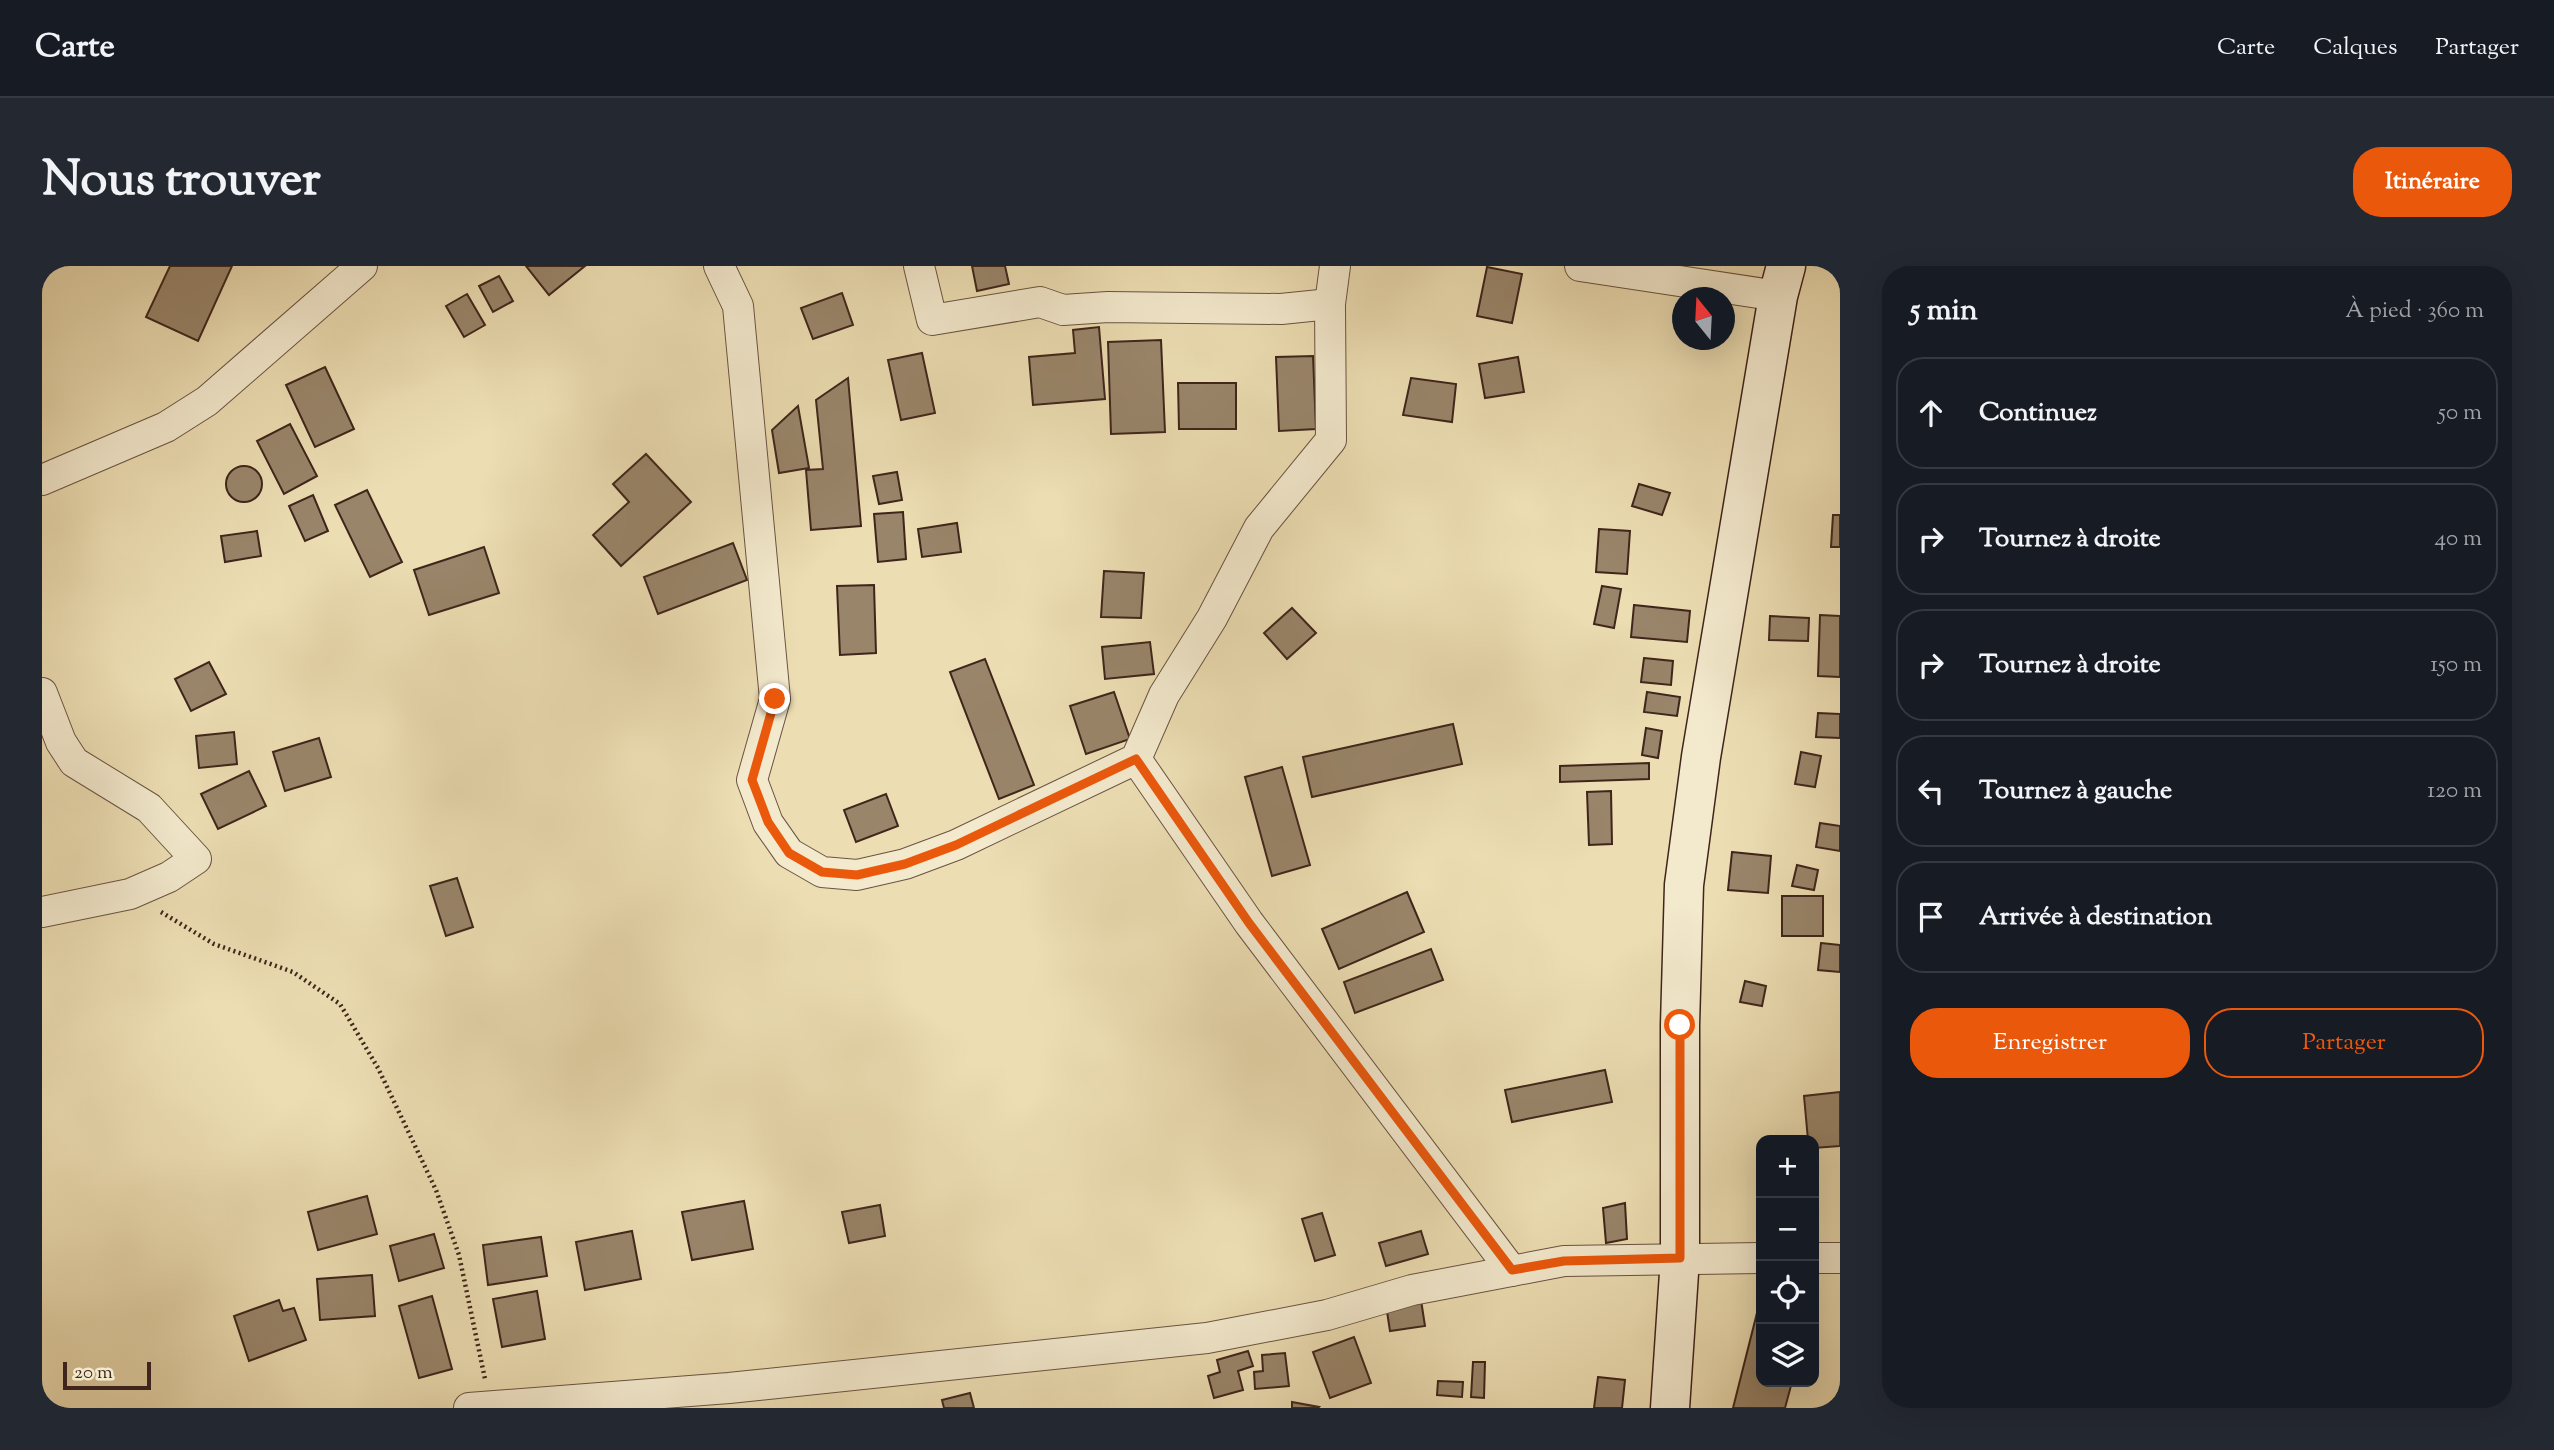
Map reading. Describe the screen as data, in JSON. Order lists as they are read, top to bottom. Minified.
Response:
{"scale_bar":"20 m","north":"top","page":{"header":"Carte","nav":["Carte","Calques","Partager"],"title":"Nous trouver","buttons":["Itinéraire",["Enregistrer","Partager"]],"heading":["5 min","À pied · 360 m"],"list":[["Continuez","50 m"],["Tournez à droite","40 m"],["Tournez à droite","150 m"],["Tournez à gauche","120 m"],"Arrivée à destination"],"map_buttons":["+","−"],"scale":"20 m"}}
